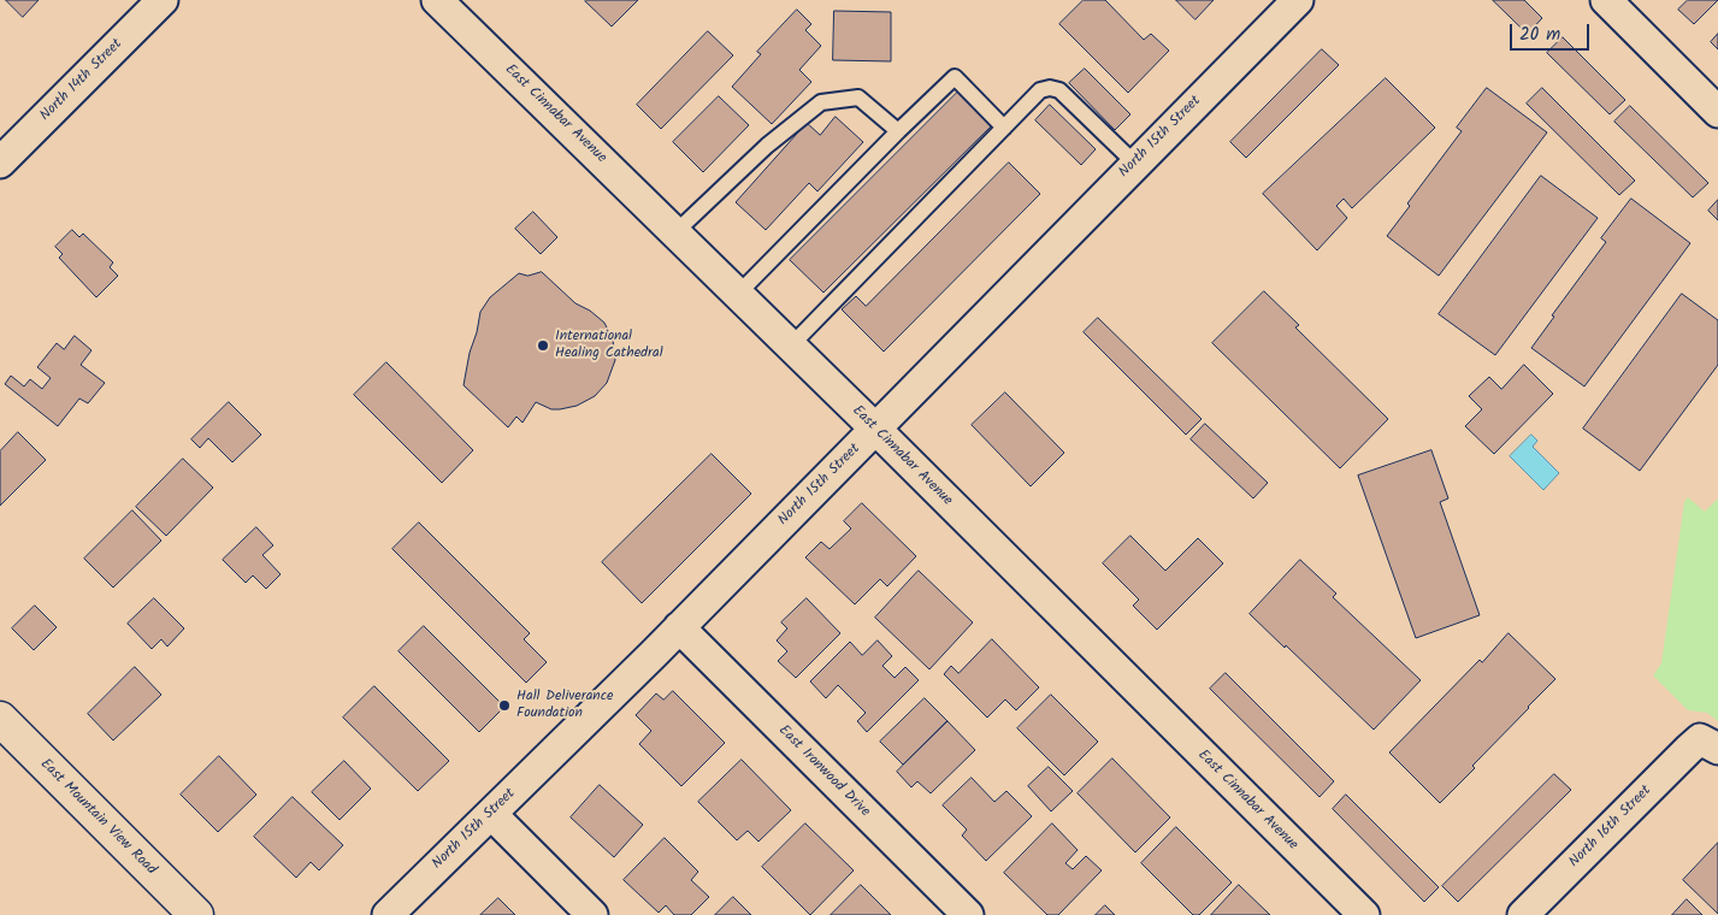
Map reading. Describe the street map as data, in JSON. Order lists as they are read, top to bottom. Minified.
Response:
{"streets":{"street":["North 14th Street","East Cinnabar Avenue","North 15th Street","East Ironwood Drive","East Mountain View Road","North 16th Street"]},"crossings":[["East Cinnabar Avenue","North 15th Street"],["North 15th Street","East Ironwood Drive"]],"places":["International Healing Cathedral","Hall Deliverance Foundation"],"scale_bar":"20 m"}
